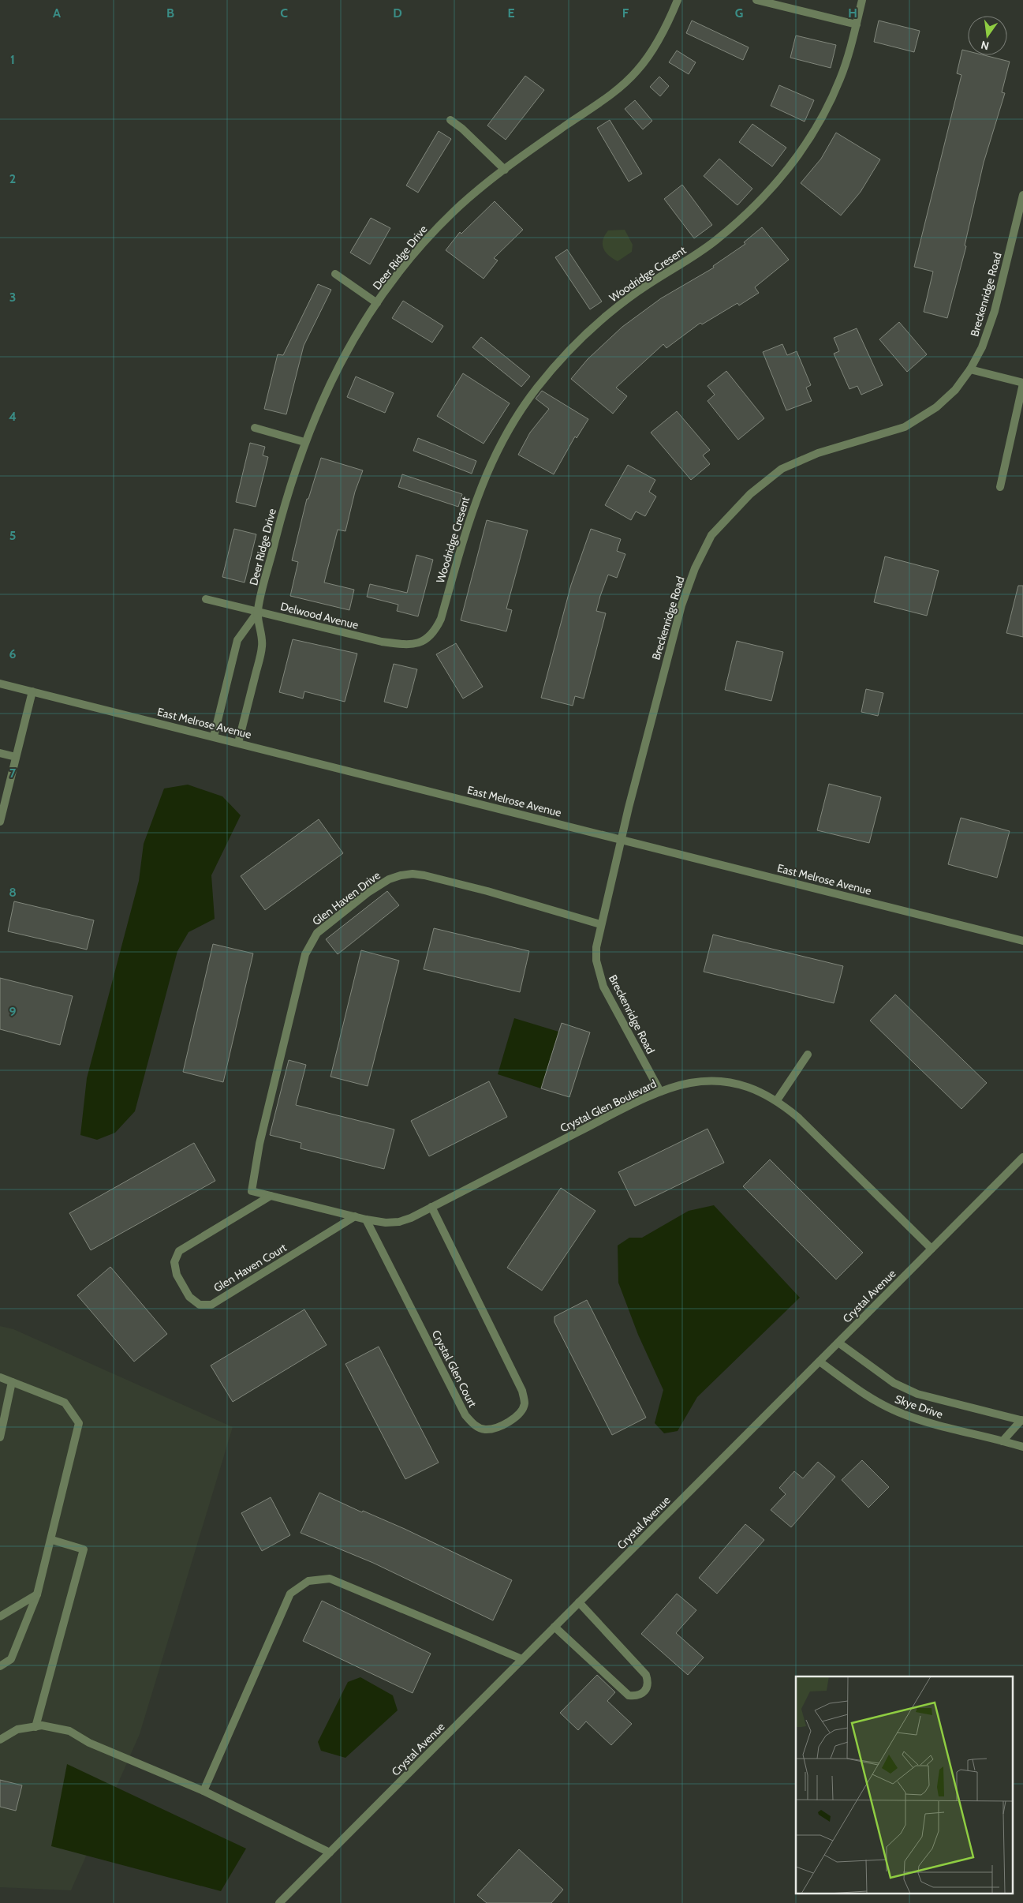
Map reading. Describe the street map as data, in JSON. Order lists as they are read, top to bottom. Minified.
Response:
{"streets":{"street":["Deer Ridge Drive","Woodridge Cresent","Breckenridge Road","Delwood Avenue","East Melrose Avenue","Glen Haven Drive","Crystal Glen Boulevard","Glen Haven Court","Crystal Avenue","Crystal Glen Court","Skye Drive"]},"crossings":[["Deer Ridge Drive","Delwood Avenue"],["Deer Ridge Drive","East Melrose Avenue"],["Woodridge Cresent","Delwood Avenue"],["Breckenridge Road","East Melrose Avenue"],["Breckenridge Road","Glen Haven Drive"],["Breckenridge Road","Crystal Glen Boulevard"],["Glen Haven Drive","Crystal Glen Boulevard"],["Crystal Glen Boulevard","Glen Haven Court"],["Crystal Glen Boulevard","Crystal Avenue"],["Crystal Glen Boulevard","Crystal Glen Court"],["Crystal Avenue","Skye Drive"]],"north":"bottom","grid":{"columns":["A","B","C","D","E","F","G","H"],"rows":["1","2","3","4","5","6","7","8","9"]}}
